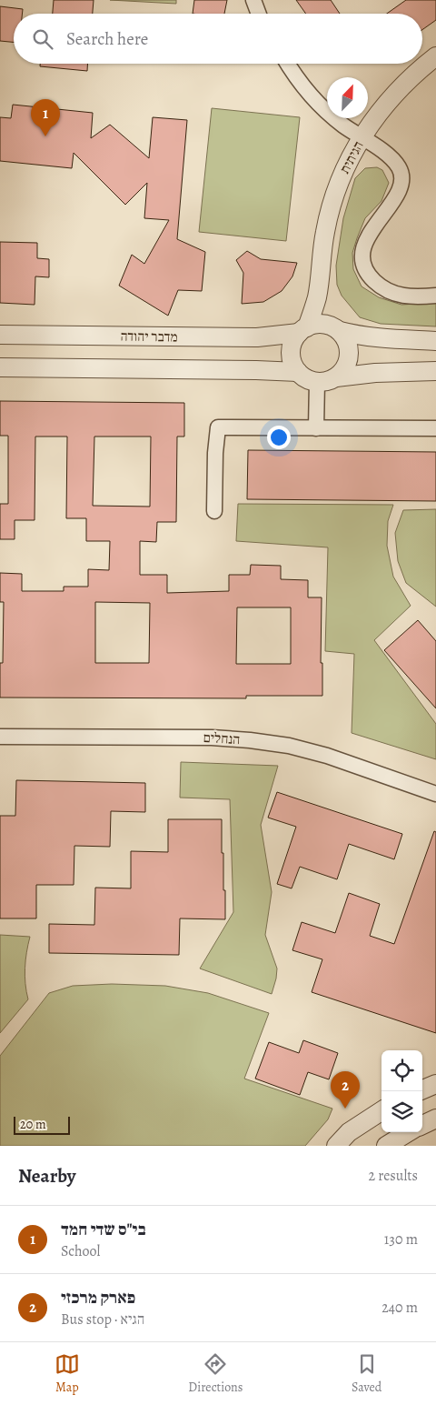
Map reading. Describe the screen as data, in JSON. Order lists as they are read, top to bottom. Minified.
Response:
{"streets":{"street":["הגיתית","מדבר יהודה","הנחלים"]},"crossings":[["הגיתית","מדבר יהודה"]],"scale_bar":"20 m","north":"top right","page":{"search":"Search here","pins":["1","2"],"scale":"20 m","heading":["Nearby","2 results"],"list":[{"mark":"1","name":"בי\"ס שדי חמד","note":"School","value":"130 m"},{"mark":"2","name":"פארק מרכזי","note":"Bus stop · הגיא","value":"240 m"}],"nav":["Map","Directions","Saved"]}}
